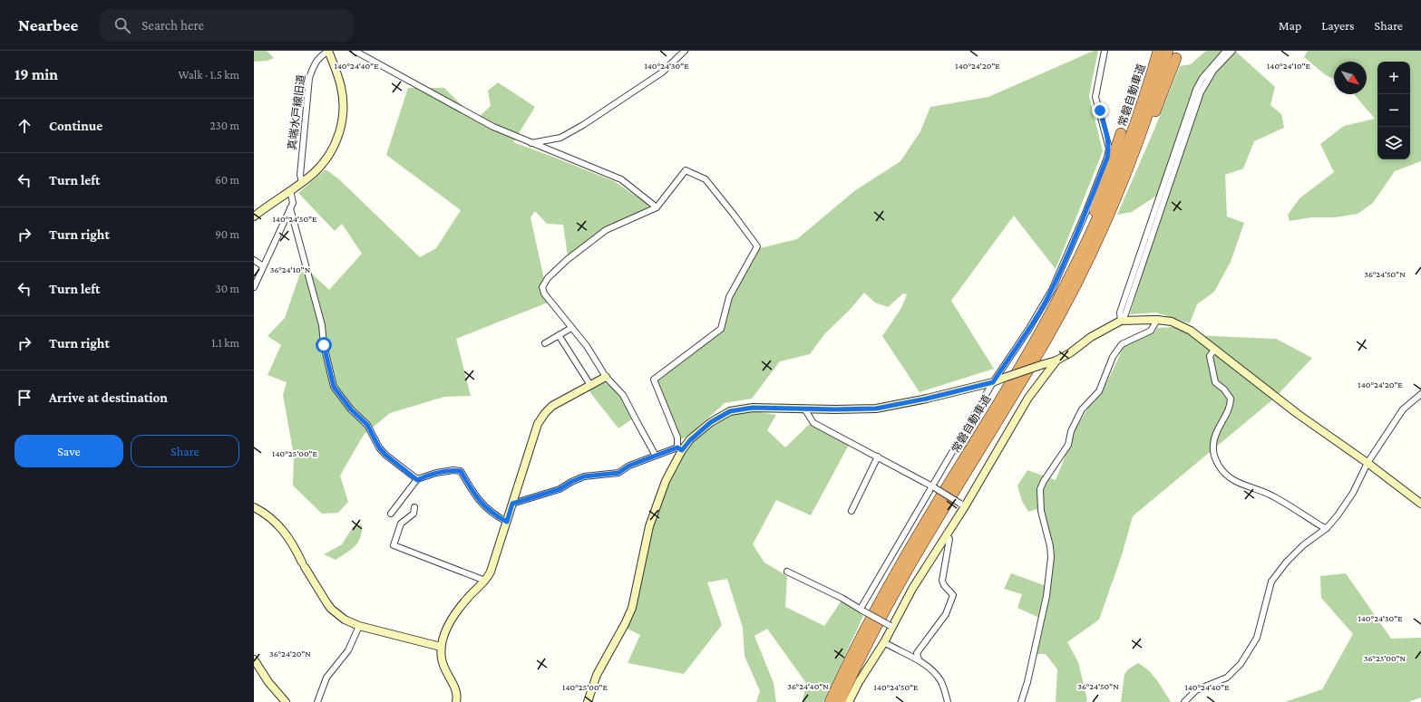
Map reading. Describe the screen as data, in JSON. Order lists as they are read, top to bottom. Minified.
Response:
{"streets":{"highway":["常磐自動車道"],"street":["真端水戸線旧道"]},"north":"bottom right","page":{"header":"Nearbee","search":"Search here","nav":["Map","Layers","Share"],"heading":["19 min","Walk · 1.5 km"],"map_buttons":["+","−"],"list":[["Continue","230 m"],["Turn left","60 m"],["Turn right","90 m"],["Turn left","30 m"],["Turn right","1.1 km"],"Arrive at destination"],"buttons":["Save","Share"]},"coordinates":["140°24'30\"E","140°24'20\"E","140°24'10\"E","140°24'40\"E","140°24'50\"E","36°24'10\"N","36°24'50\"N","140°25'00\"E","36°24'20\"N","36°25'00\"N","36°24'40\"N"]}
